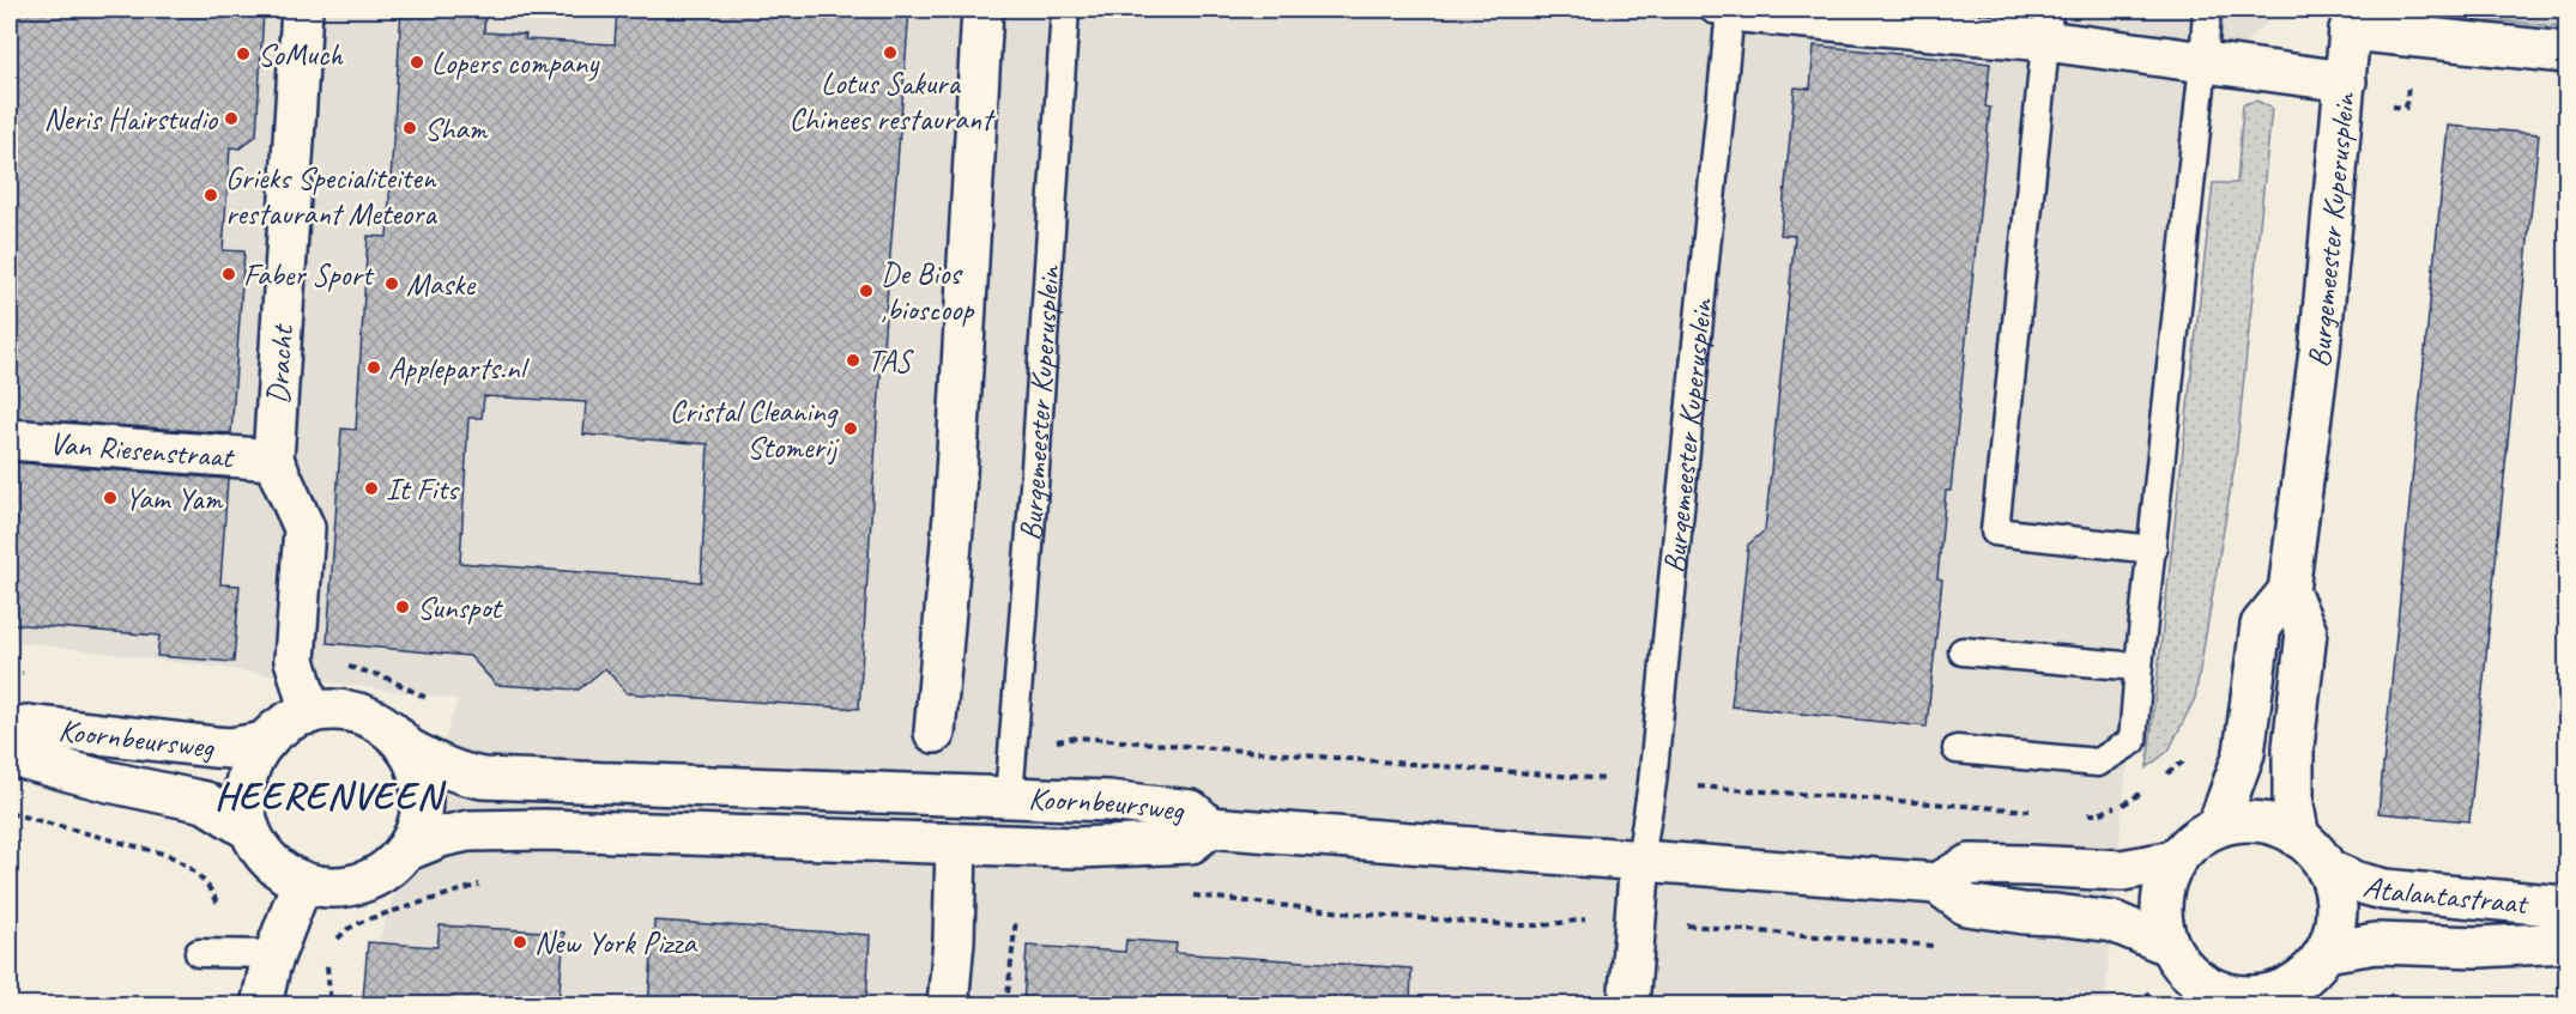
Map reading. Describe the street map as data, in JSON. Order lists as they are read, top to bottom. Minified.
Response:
{"streets":{"main road":["Burgemeester Kuperusplein","Dracht","Van Riesenstraat","Koornbeursweg","Atalantastraat"]},"crossings":[["Burgemeester Kuperusplein","Koornbeursweg"],["Dracht","Van Riesenstraat"],["Dracht","Koornbeursweg"]],"districts":["HEERENVEEN"],"places":["Lotus Sakura Chinees restaurant","SoMuch","Lopers company","Neris Hairstudio","Sham","Grieks Specialiteiten restaurant Meteora","Faber Sport","Maske","De Bios ,bioscoop","TAS","Appleparts.nl","Cristal Cleaning Stomerij","It Fits","Yam Yam","Sunspot","New York Pizza"]}
